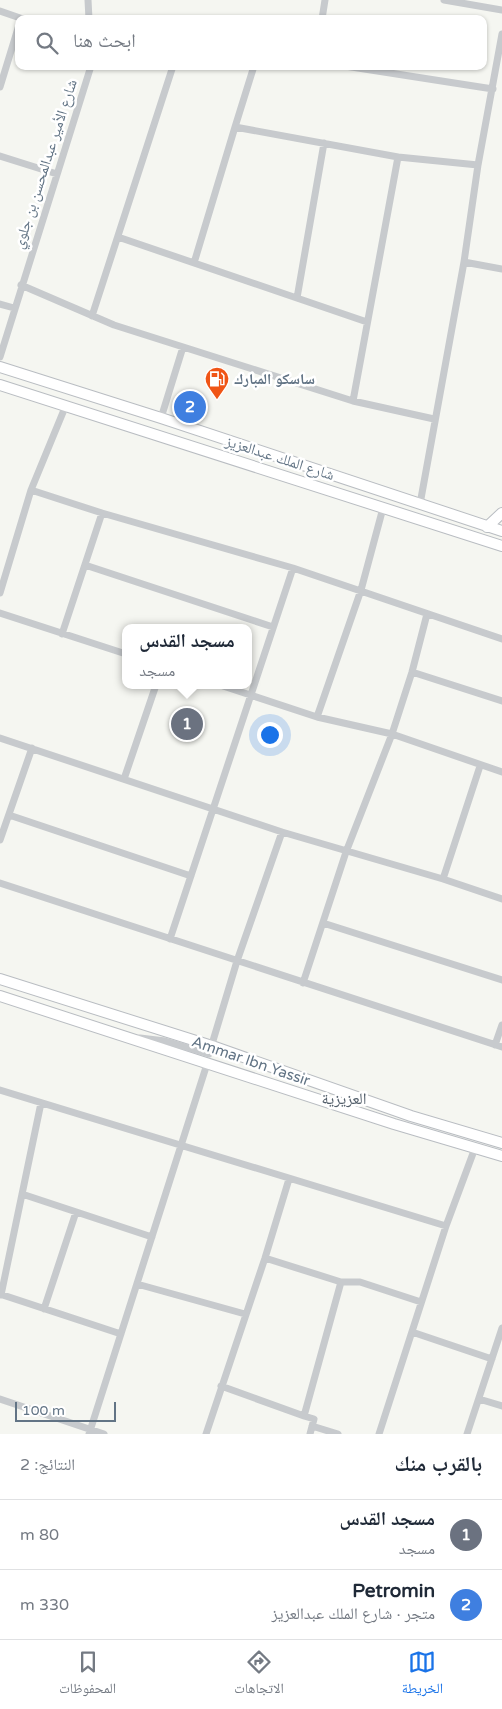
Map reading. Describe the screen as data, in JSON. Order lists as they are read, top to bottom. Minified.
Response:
{"streets":{"street":["شارع الأمير عبدالمحسن بن جلوي","شارع الملك عبدالعزيز","Ammar Ibn Yassir"]},"districts":["العزيزية"],"places":{"fuel station":["ساسكو المبارك"]},"scale_bar":"100 m","page":{"search":"ابحث هنا","pins":["2","1"],"popup":["مسجد القدس","مسجد"],"scale":"100 m","heading":["بالقرب منك","النتائج: 2"],"list":[{"mark":"1","name":"مسجد القدس","note":"مسجد","value":"80 m"},{"mark":"2","name":"Petromin","note":"متجر · شارع الملك عبدالعزيز","value":"330 m"}],"nav":["الخريطة","الاتجاهات","المحفوظات"]}}
